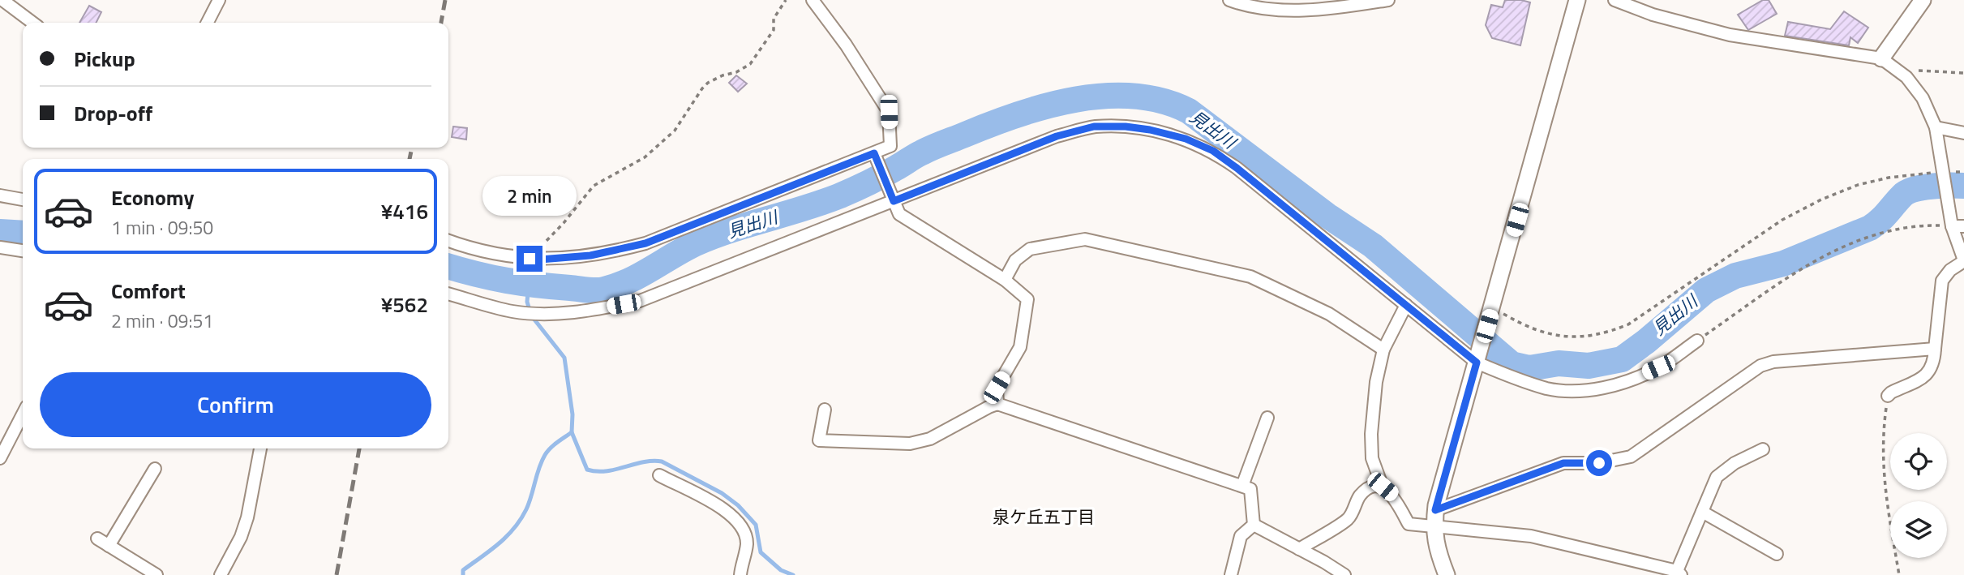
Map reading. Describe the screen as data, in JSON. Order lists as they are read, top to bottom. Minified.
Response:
{"districts":["泉ケ丘五丁目"],"water":["見出川"],"page":{"banner":["Pickup","Drop-off"],"list":[{"name":"Economy","note":"1 min · 09:50","value":"¥416"},{"name":"Comfort","note":"2 min · 09:51","value":"¥562"}],"bubble":"2 min","buttons":"Confirm"}}
